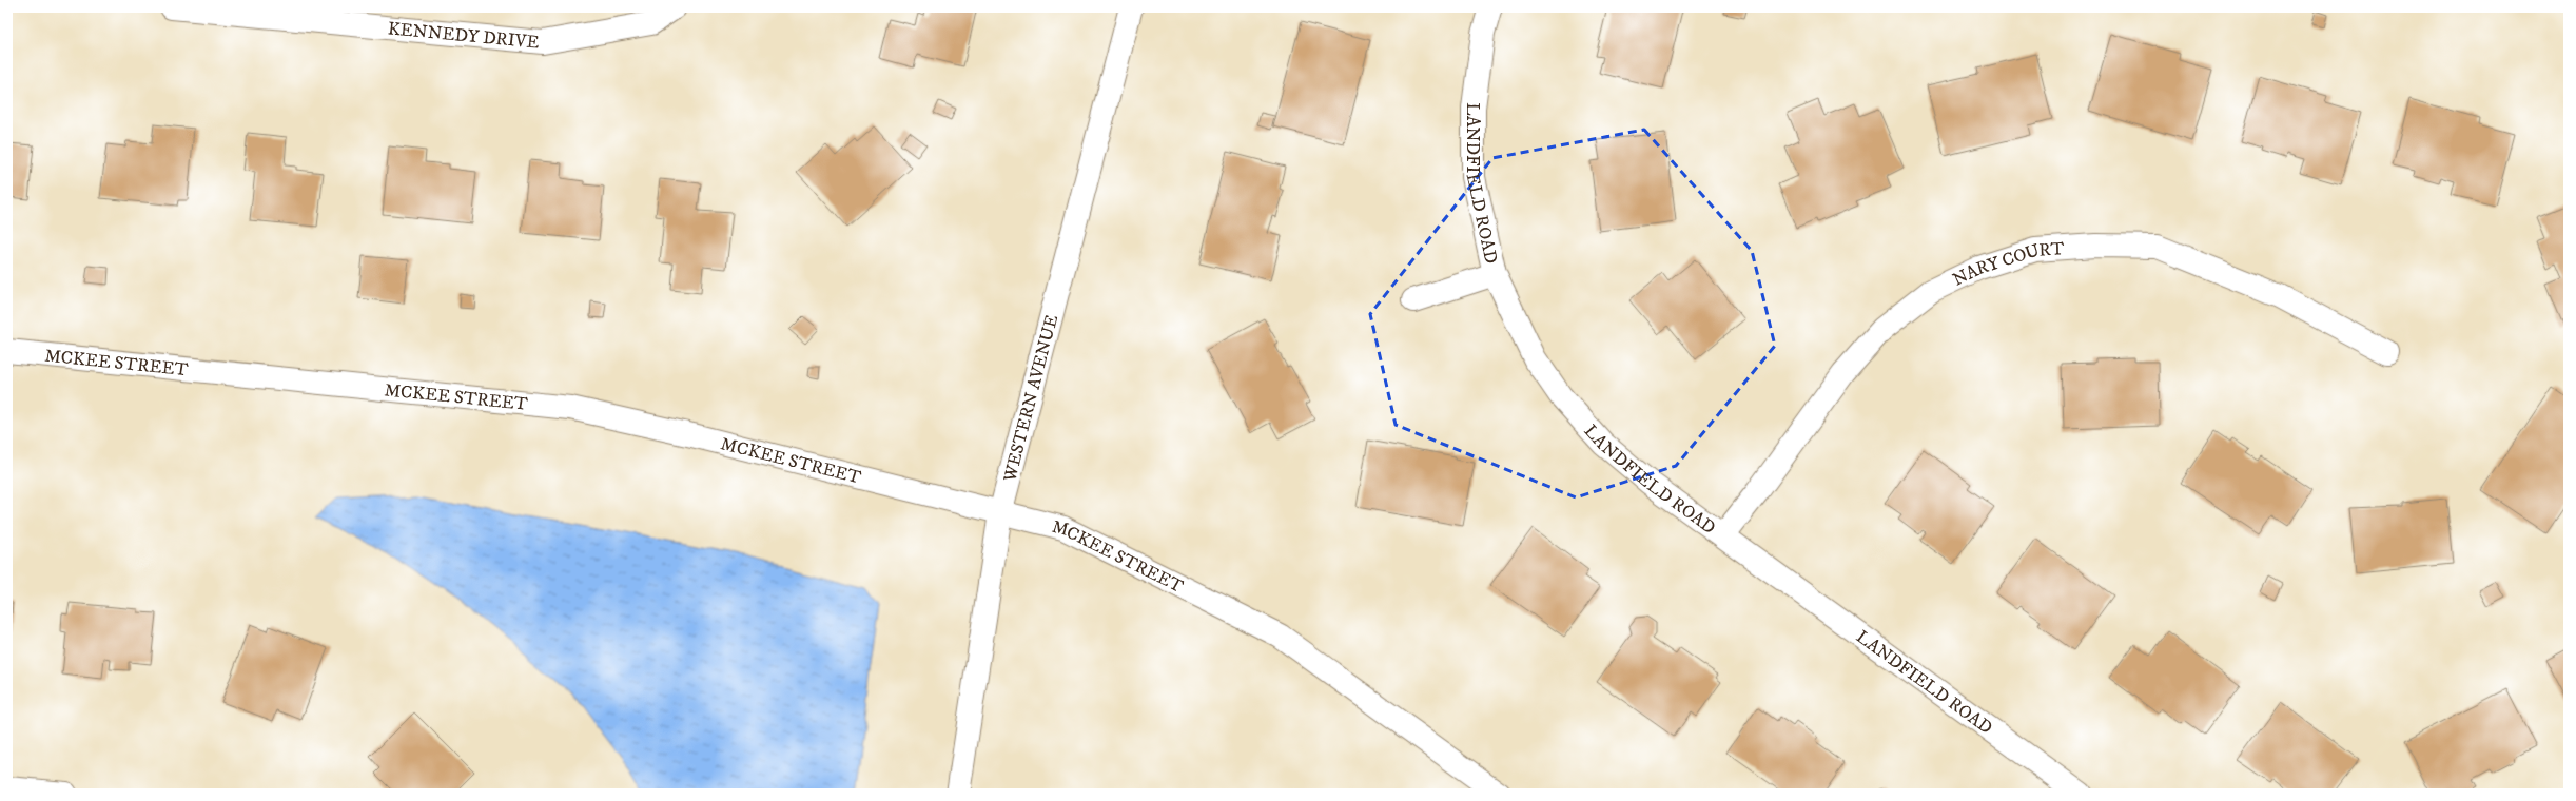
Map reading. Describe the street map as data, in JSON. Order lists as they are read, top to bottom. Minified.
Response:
{"streets":{"street":["KENNEDY DRIVE","LANDFIELD ROAD","NARY COURT","MCKEE STREET","WESTERN AVENUE"]},"crossings":[["LANDFIELD ROAD","NARY COURT"],["MCKEE STREET","WESTERN AVENUE"]]}
